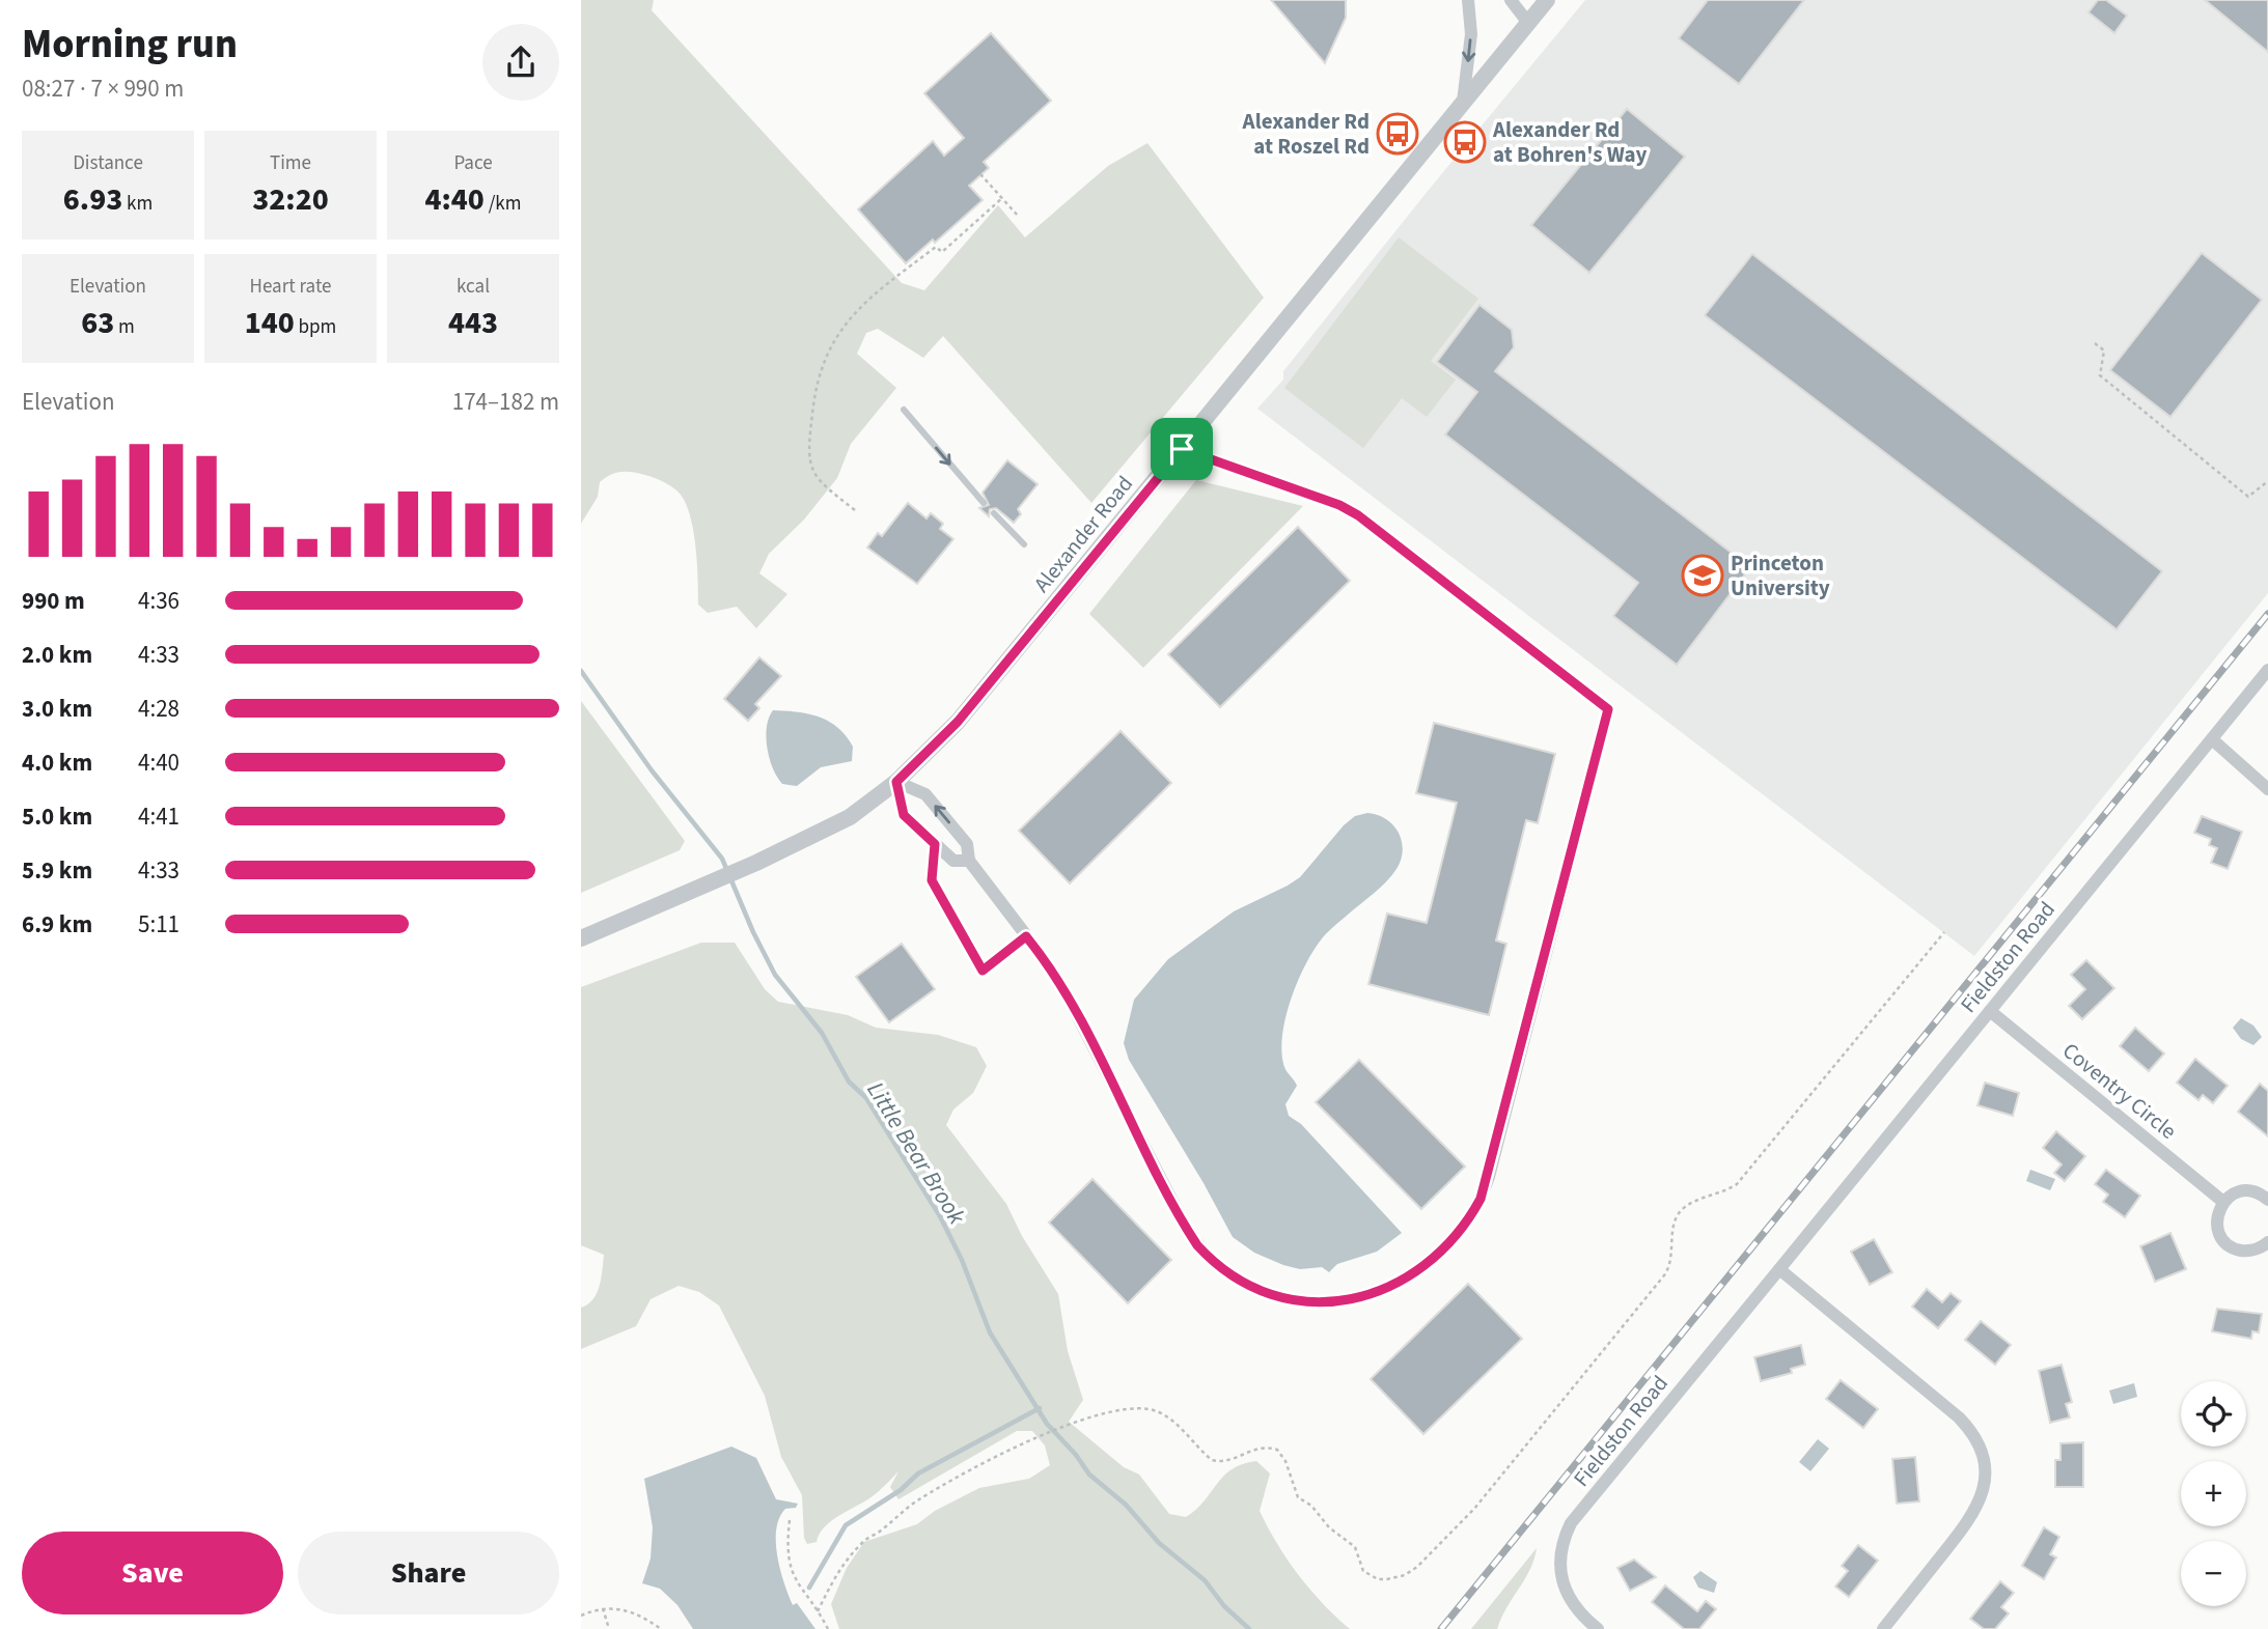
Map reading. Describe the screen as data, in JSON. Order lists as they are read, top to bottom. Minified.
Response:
{"streets":{"street":["Alexander Road","Fieldston Road","Coventry Circle"]},"crossings":[["Fieldston Road","Coventry Circle"]],"water":["Little Bear Brook"],"places":{"bus stop":["Alexander Rd at Roszel Rd","Alexander Rd at Bohren's Way"],"school or university":["Princeton University"]},"page":{"heading":["Morning run","08:27 · 7 × 990 m"],"stats":[["Distance","6.93 km"],["Time","32:20"],["Pace","4:40 /km"],["Elevation","63 m"],["Heart rate","140 bpm"],["kcal","443"]],"chart":["Elevation","174–182 m"],"list":[{"name":"990 m","note":"4:36"},{"name":"2.0 km","note":"4:33"},{"name":"3.0 km","note":"4:28"},{"name":"4.0 km","note":"4:40"},{"name":"5.0 km","note":"4:41"},{"name":"5.9 km","note":"4:33"},{"name":"6.9 km","note":"5:11"}],"map_buttons":["+","−"],"buttons":["Save","Share"]}}
